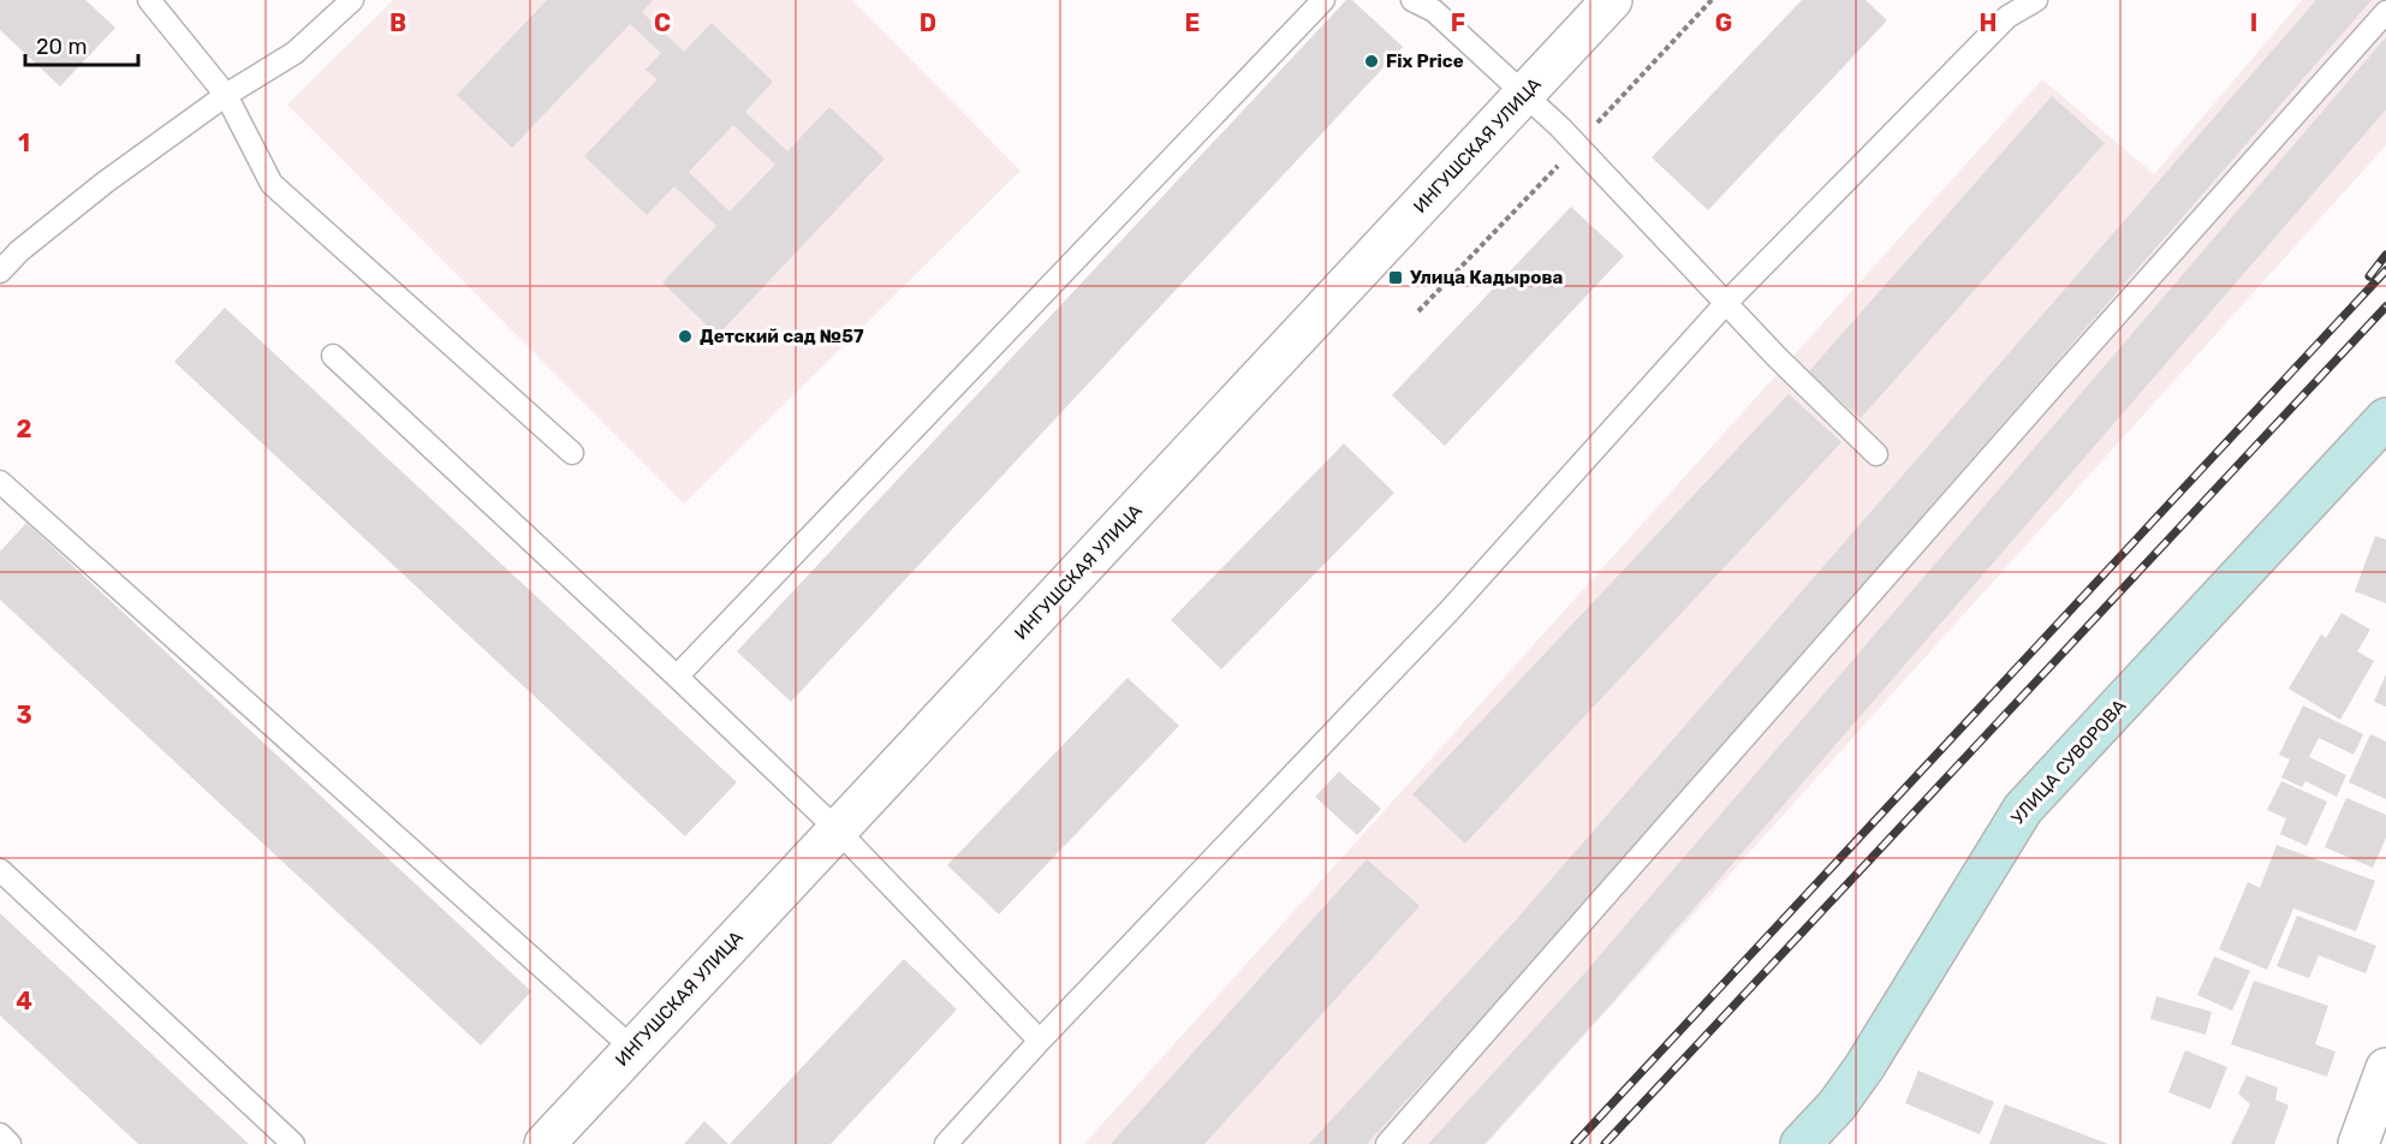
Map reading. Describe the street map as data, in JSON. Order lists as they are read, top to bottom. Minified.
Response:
{"streets":{"main road":["УЛИЦА СУВОРОВА"],"street":["ИНГУШСКАЯ УЛИЦА"]},"places":{"other":["Fix Price","Детский сад №57"],"transit":["Улица Кадырова"]},"scale_bar":"20 m","grid":{"columns":["B","C","D","E","F","G","H","I"],"rows":["1","2","3","4"]}}
